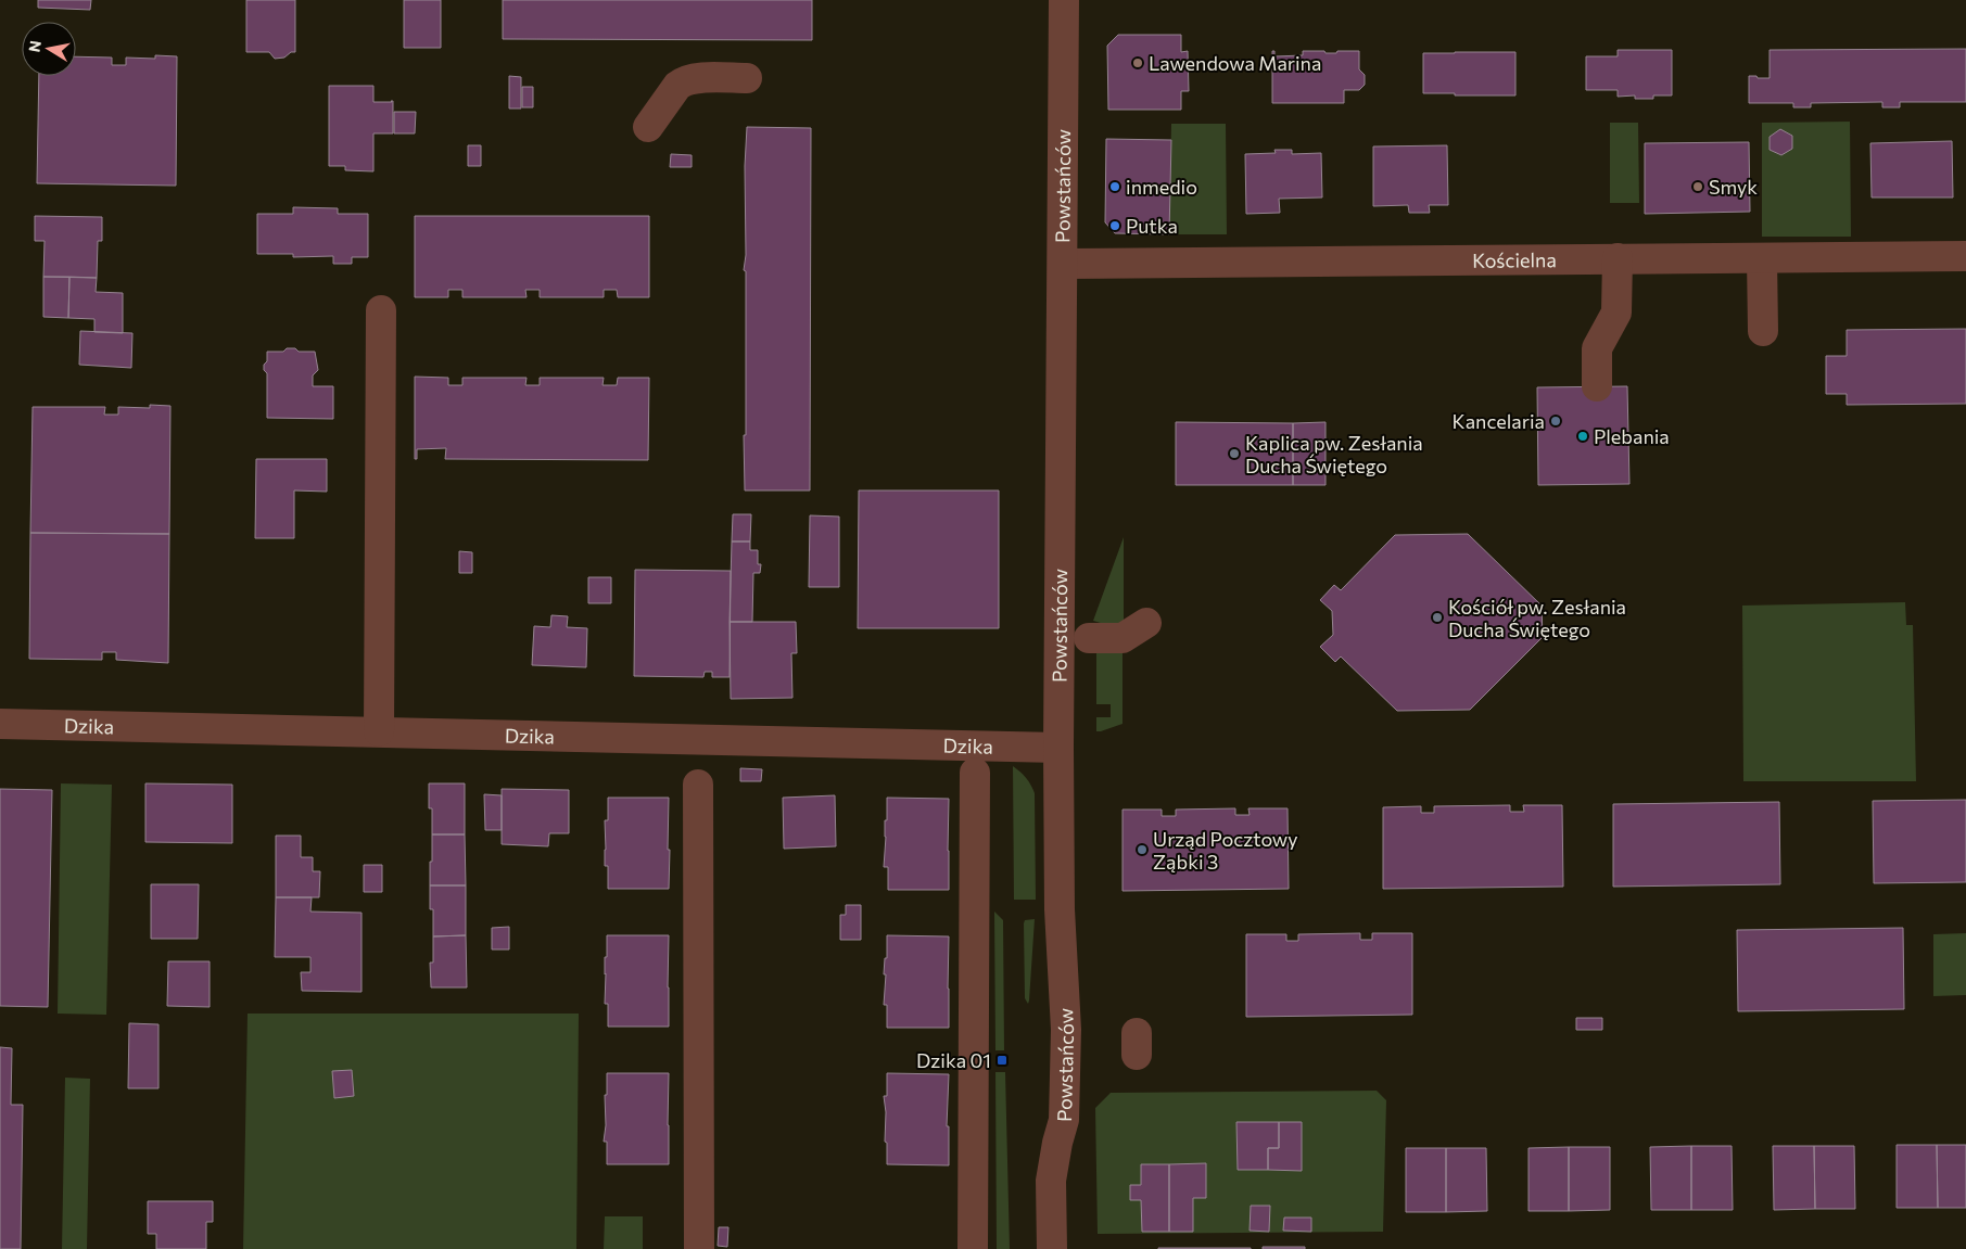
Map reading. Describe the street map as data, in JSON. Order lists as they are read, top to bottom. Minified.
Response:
{"streets":{"street":["Powstańców","Kościelna","Dzika"]},"crossings":[["Powstańców","Kościelna"],["Powstańców","Dzika"]],"places":{"other":["Lawendowa Marina","inmedio","Smyk","Putka","Kancelaria","Plebania","Kaplica pw. Zesłania Ducha Świętego","Kościół pw. Zesłania Ducha Świętego","Urząd Pocztowy Ząbki 3"],"transit":["Dzika 01"]},"north":"left"}
